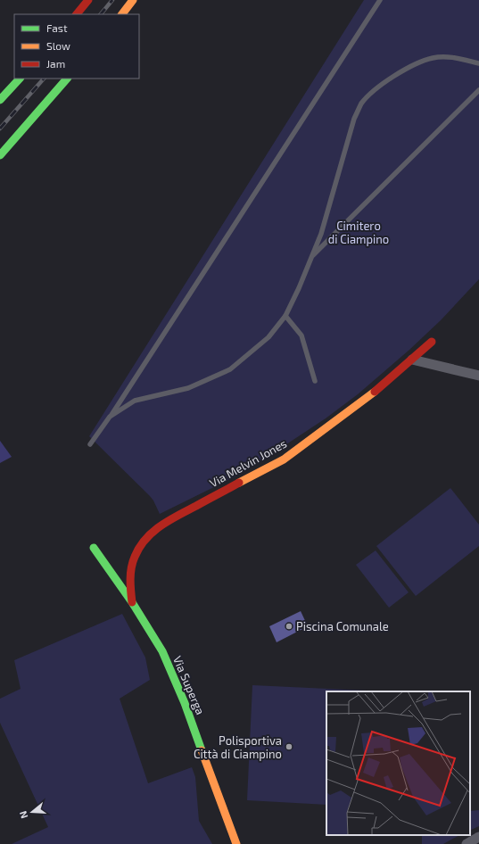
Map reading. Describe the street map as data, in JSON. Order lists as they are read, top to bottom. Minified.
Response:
{"streets":{"street":["Via Melvin Jones","Via Superga"]},"crossings":[["Via Melvin Jones","Via Superga"]],"parks":["Cimitero di Ciampino"],"places":["Piscina Comunale","Polisportiva Città di Ciampino"],"legend":["Fast","Slow","Jam"],"north":"left"}
